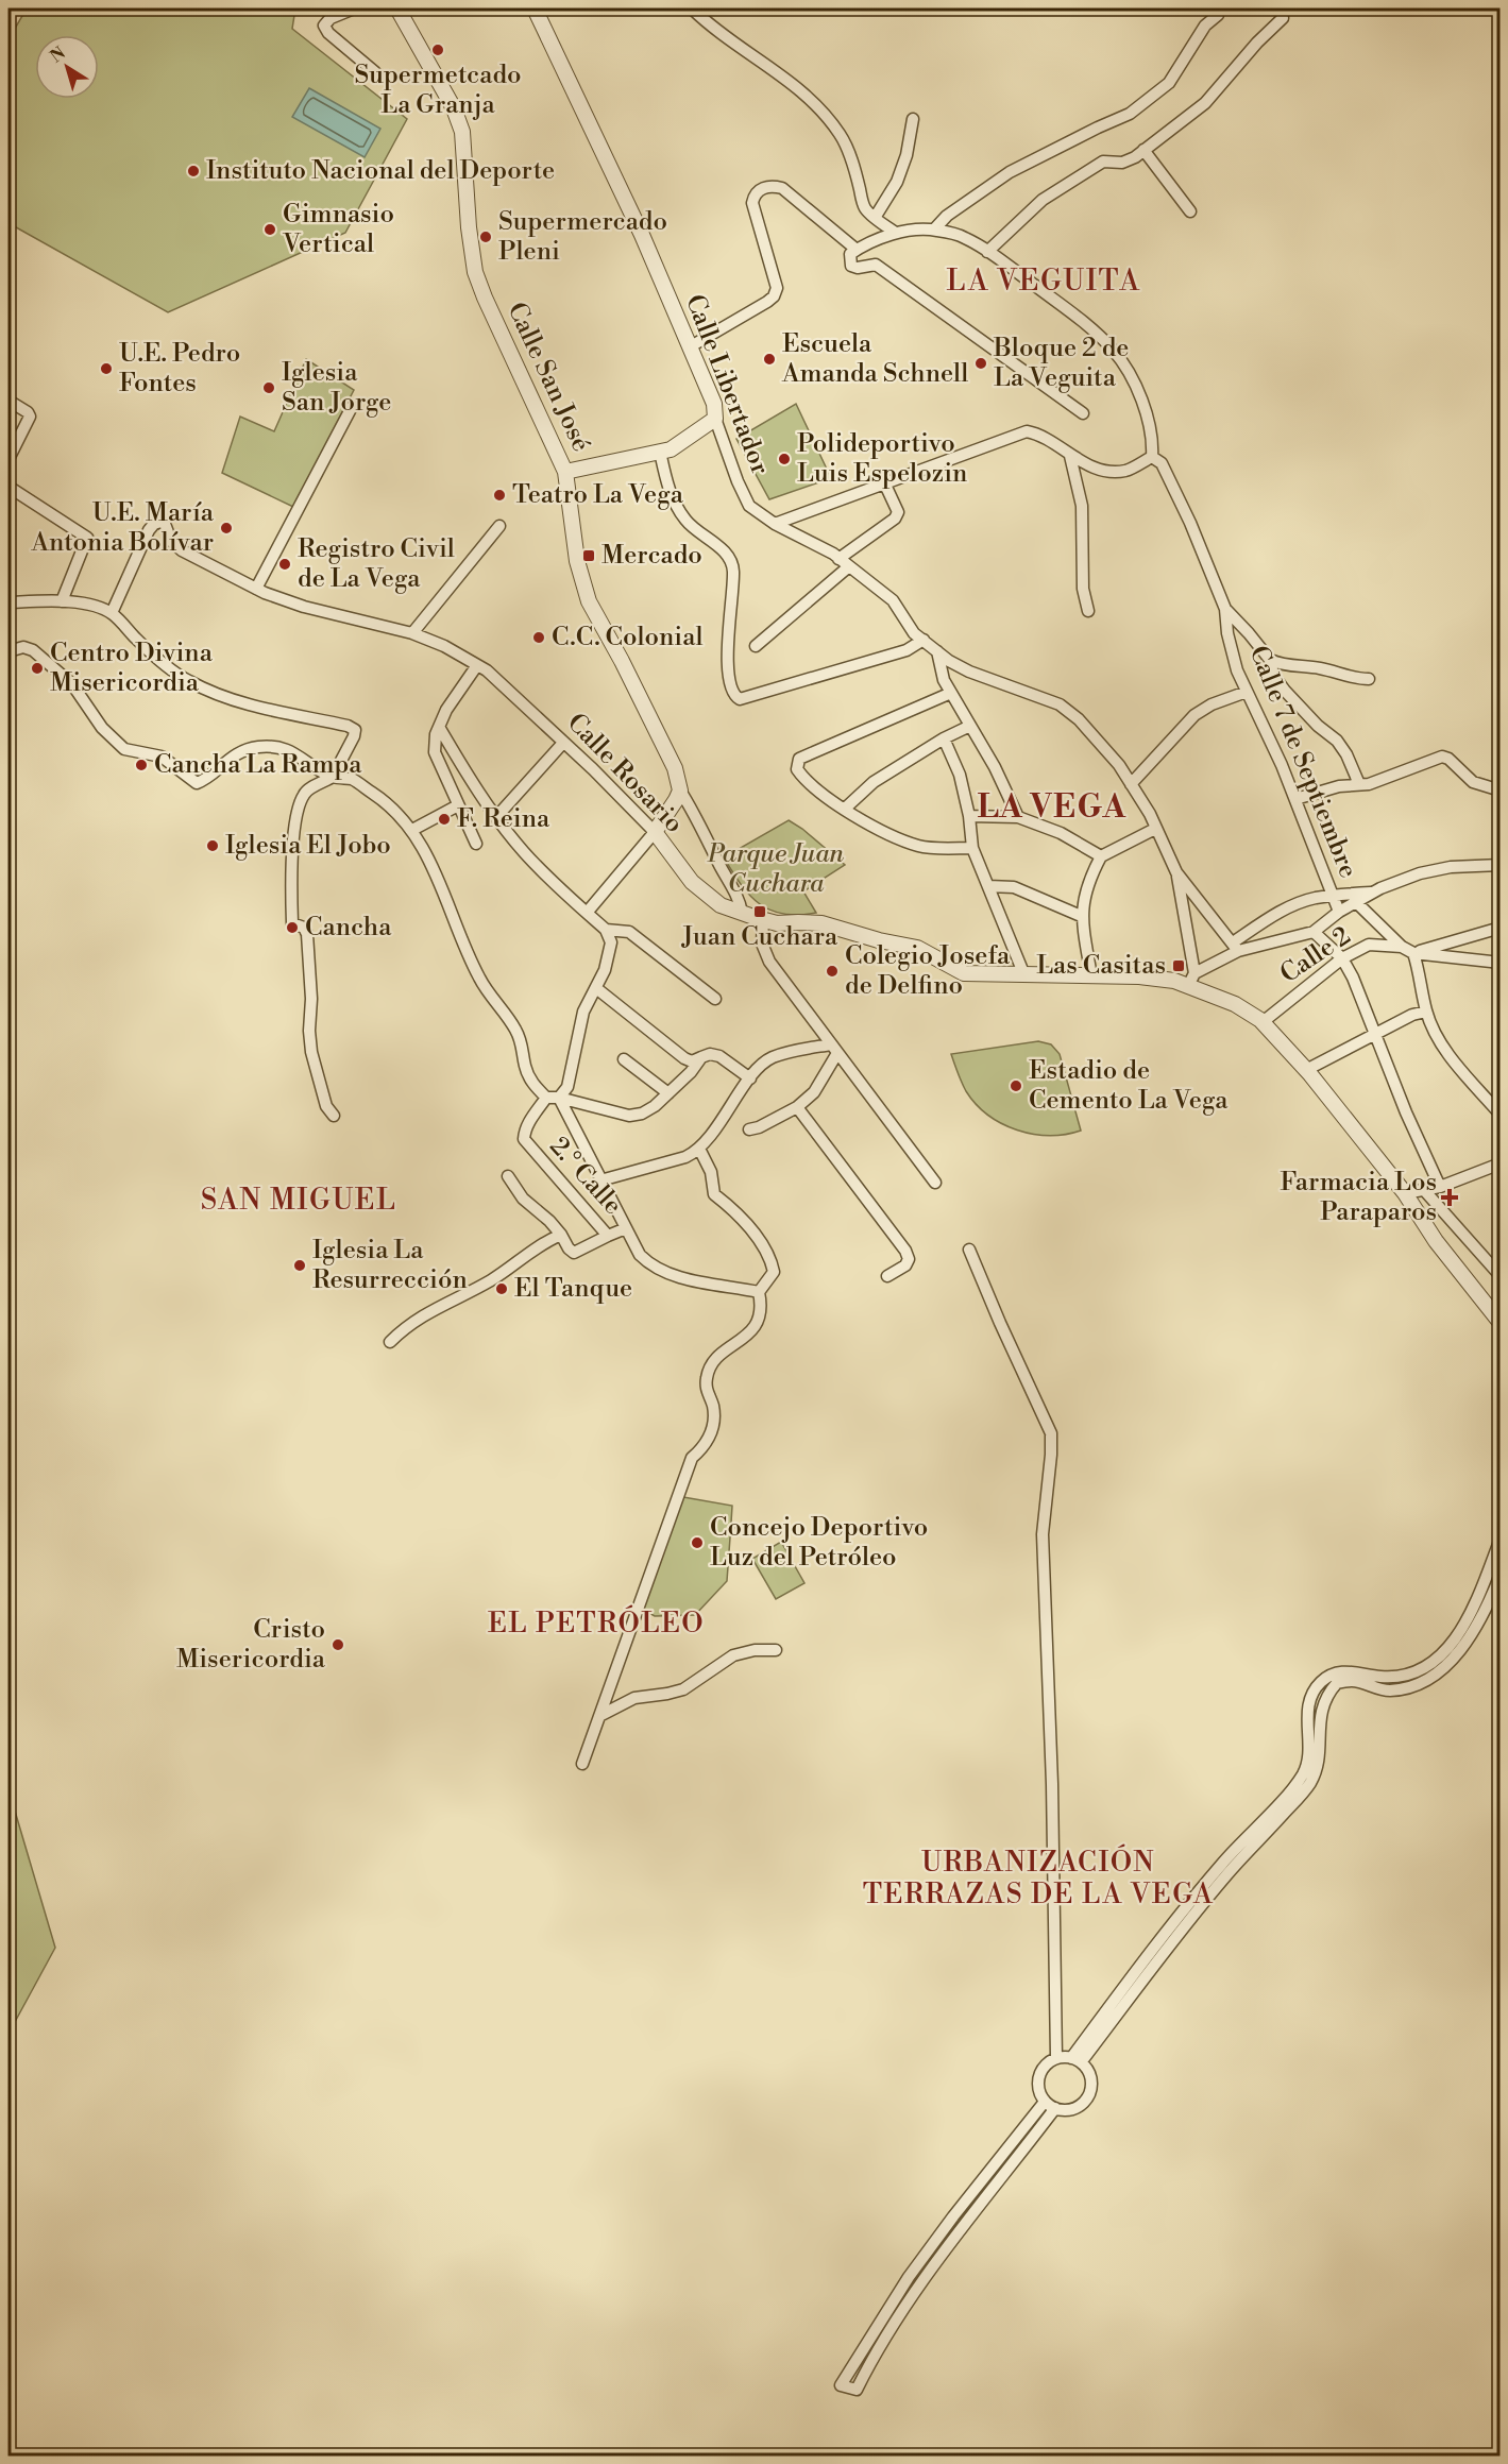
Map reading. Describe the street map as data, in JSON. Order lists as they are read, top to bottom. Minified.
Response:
{"streets":{"street":["Calle San José","Calle Libertador","Calle 7 de Septiembre","Calle Rosario","Calle 2","2.° Calle"]},"crossings":[["Calle Rosario","Calle 2"]],"districts":["LA VEGUITA","LA VEGA","SAN MIGUEL","EL PETRÓLEO","URBANIZACIÓN TERRAZAS DE LA VEGA"],"parks":["Parque Juan Cuchara"],"places":{"other":["Supermetcado La Granja","Instituto Nacional del Deporte","Gimnasio Vertical","Supermercado Pleni","Escuela Amanda Schnell","Bloque 2 de La Veguita","U.E. Pedro Fontes","Iglesia San Jorge","Polideportivo Luis Espelozin","Teatro La Vega","U.E. María Antonia Bolívar","Registro Civil de La Vega","C.C. Colonial","Centro Divina Misericordia","Cancha La Rampa","F. Reina","Iglesia El Jobo","Cancha","Colegio Josefa de Delfino","Estadio de Cemento La Vega","Iglesia La Resurrección","El Tanque","Concejo Deportivo Luz del Petróleo","Cristo Misericordia"],"transit":["Mercado","Juan Cuchara","Las Casitas"],"health":["Farmacia Los Paraparos"]},"north":"top left"}
